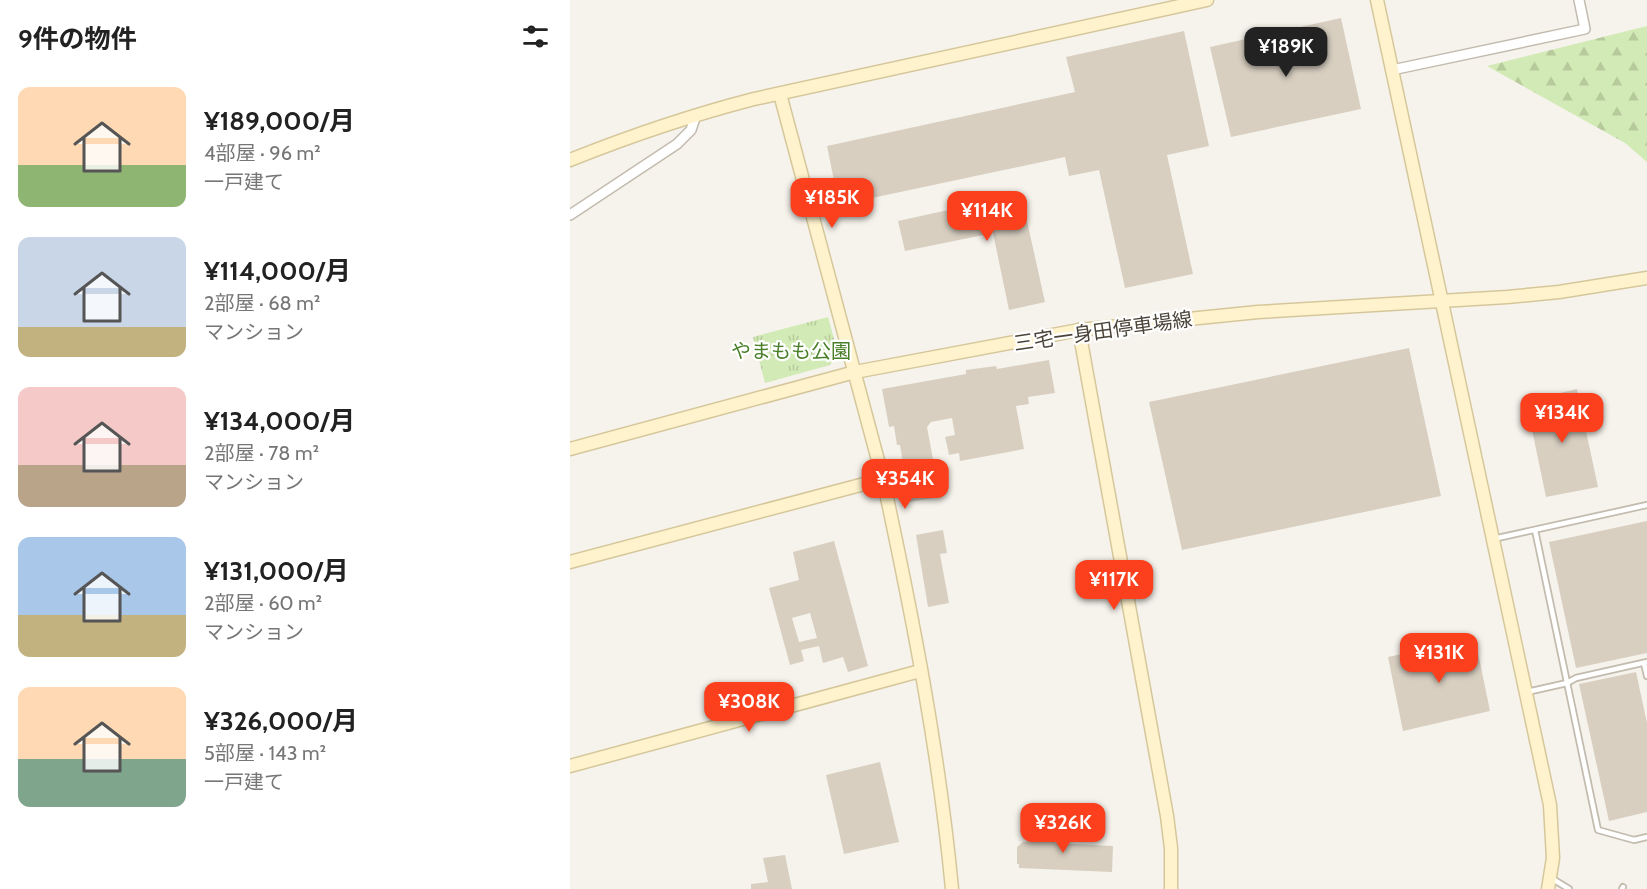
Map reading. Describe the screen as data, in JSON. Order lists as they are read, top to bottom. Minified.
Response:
{"streets":{"street":["三宅一身田停車場線"]},"parks":["やまもも公園"],"page":{"heading":"9件の物件","price":["¥189K","¥185K","¥114K","¥134K","¥354K","¥117K","¥131K","¥308K","¥326K"],"list":[{"name":"¥189,000/月","note":"4部屋 · 96 m² · 一戸建て"},{"name":"¥114,000/月","note":"2部屋 · 68 m² · マンション"},{"name":"¥134,000/月","note":"2部屋 · 78 m² · マンション"},{"name":"¥131,000/月","note":"2部屋 · 60 m² · マンション"},{"name":"¥326,000/月","note":"5部屋 · 143 m² · 一戸建て"}]}}
